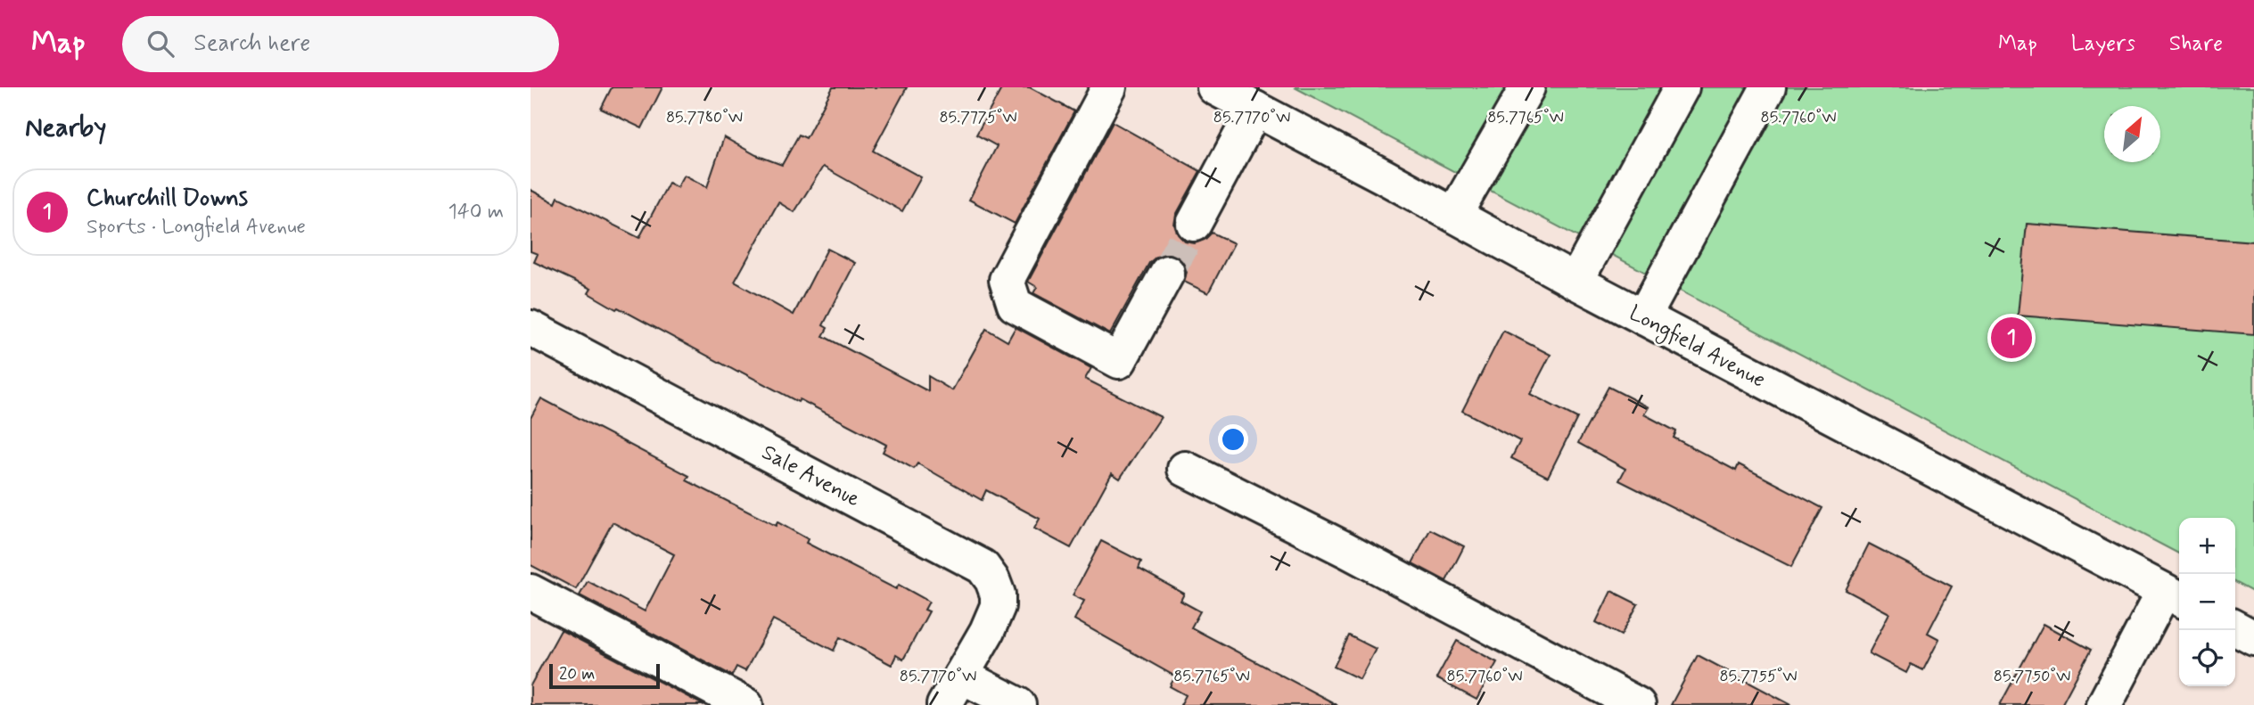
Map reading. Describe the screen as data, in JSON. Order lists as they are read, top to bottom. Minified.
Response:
{"streets":{"street":["Longfield Avenue","Sale Avenue"]},"scale_bar":"20 m","north":"top right","page":{"header":"Map","search":"Search here","nav":["Map","Layers","Share"],"heading":"Nearby","list":[{"mark":"1","name":"Churchill Downs","note":"Sports · Longfield Avenue","value":"140 m"}],"pins":"1","map_buttons":["+","−"],"scale":"20 m"},"coordinates":["85.7780°W","85.7775°W","85.7770°W","85.7765°W","85.7760°W","85.7755°W","85.7750°W"]}
